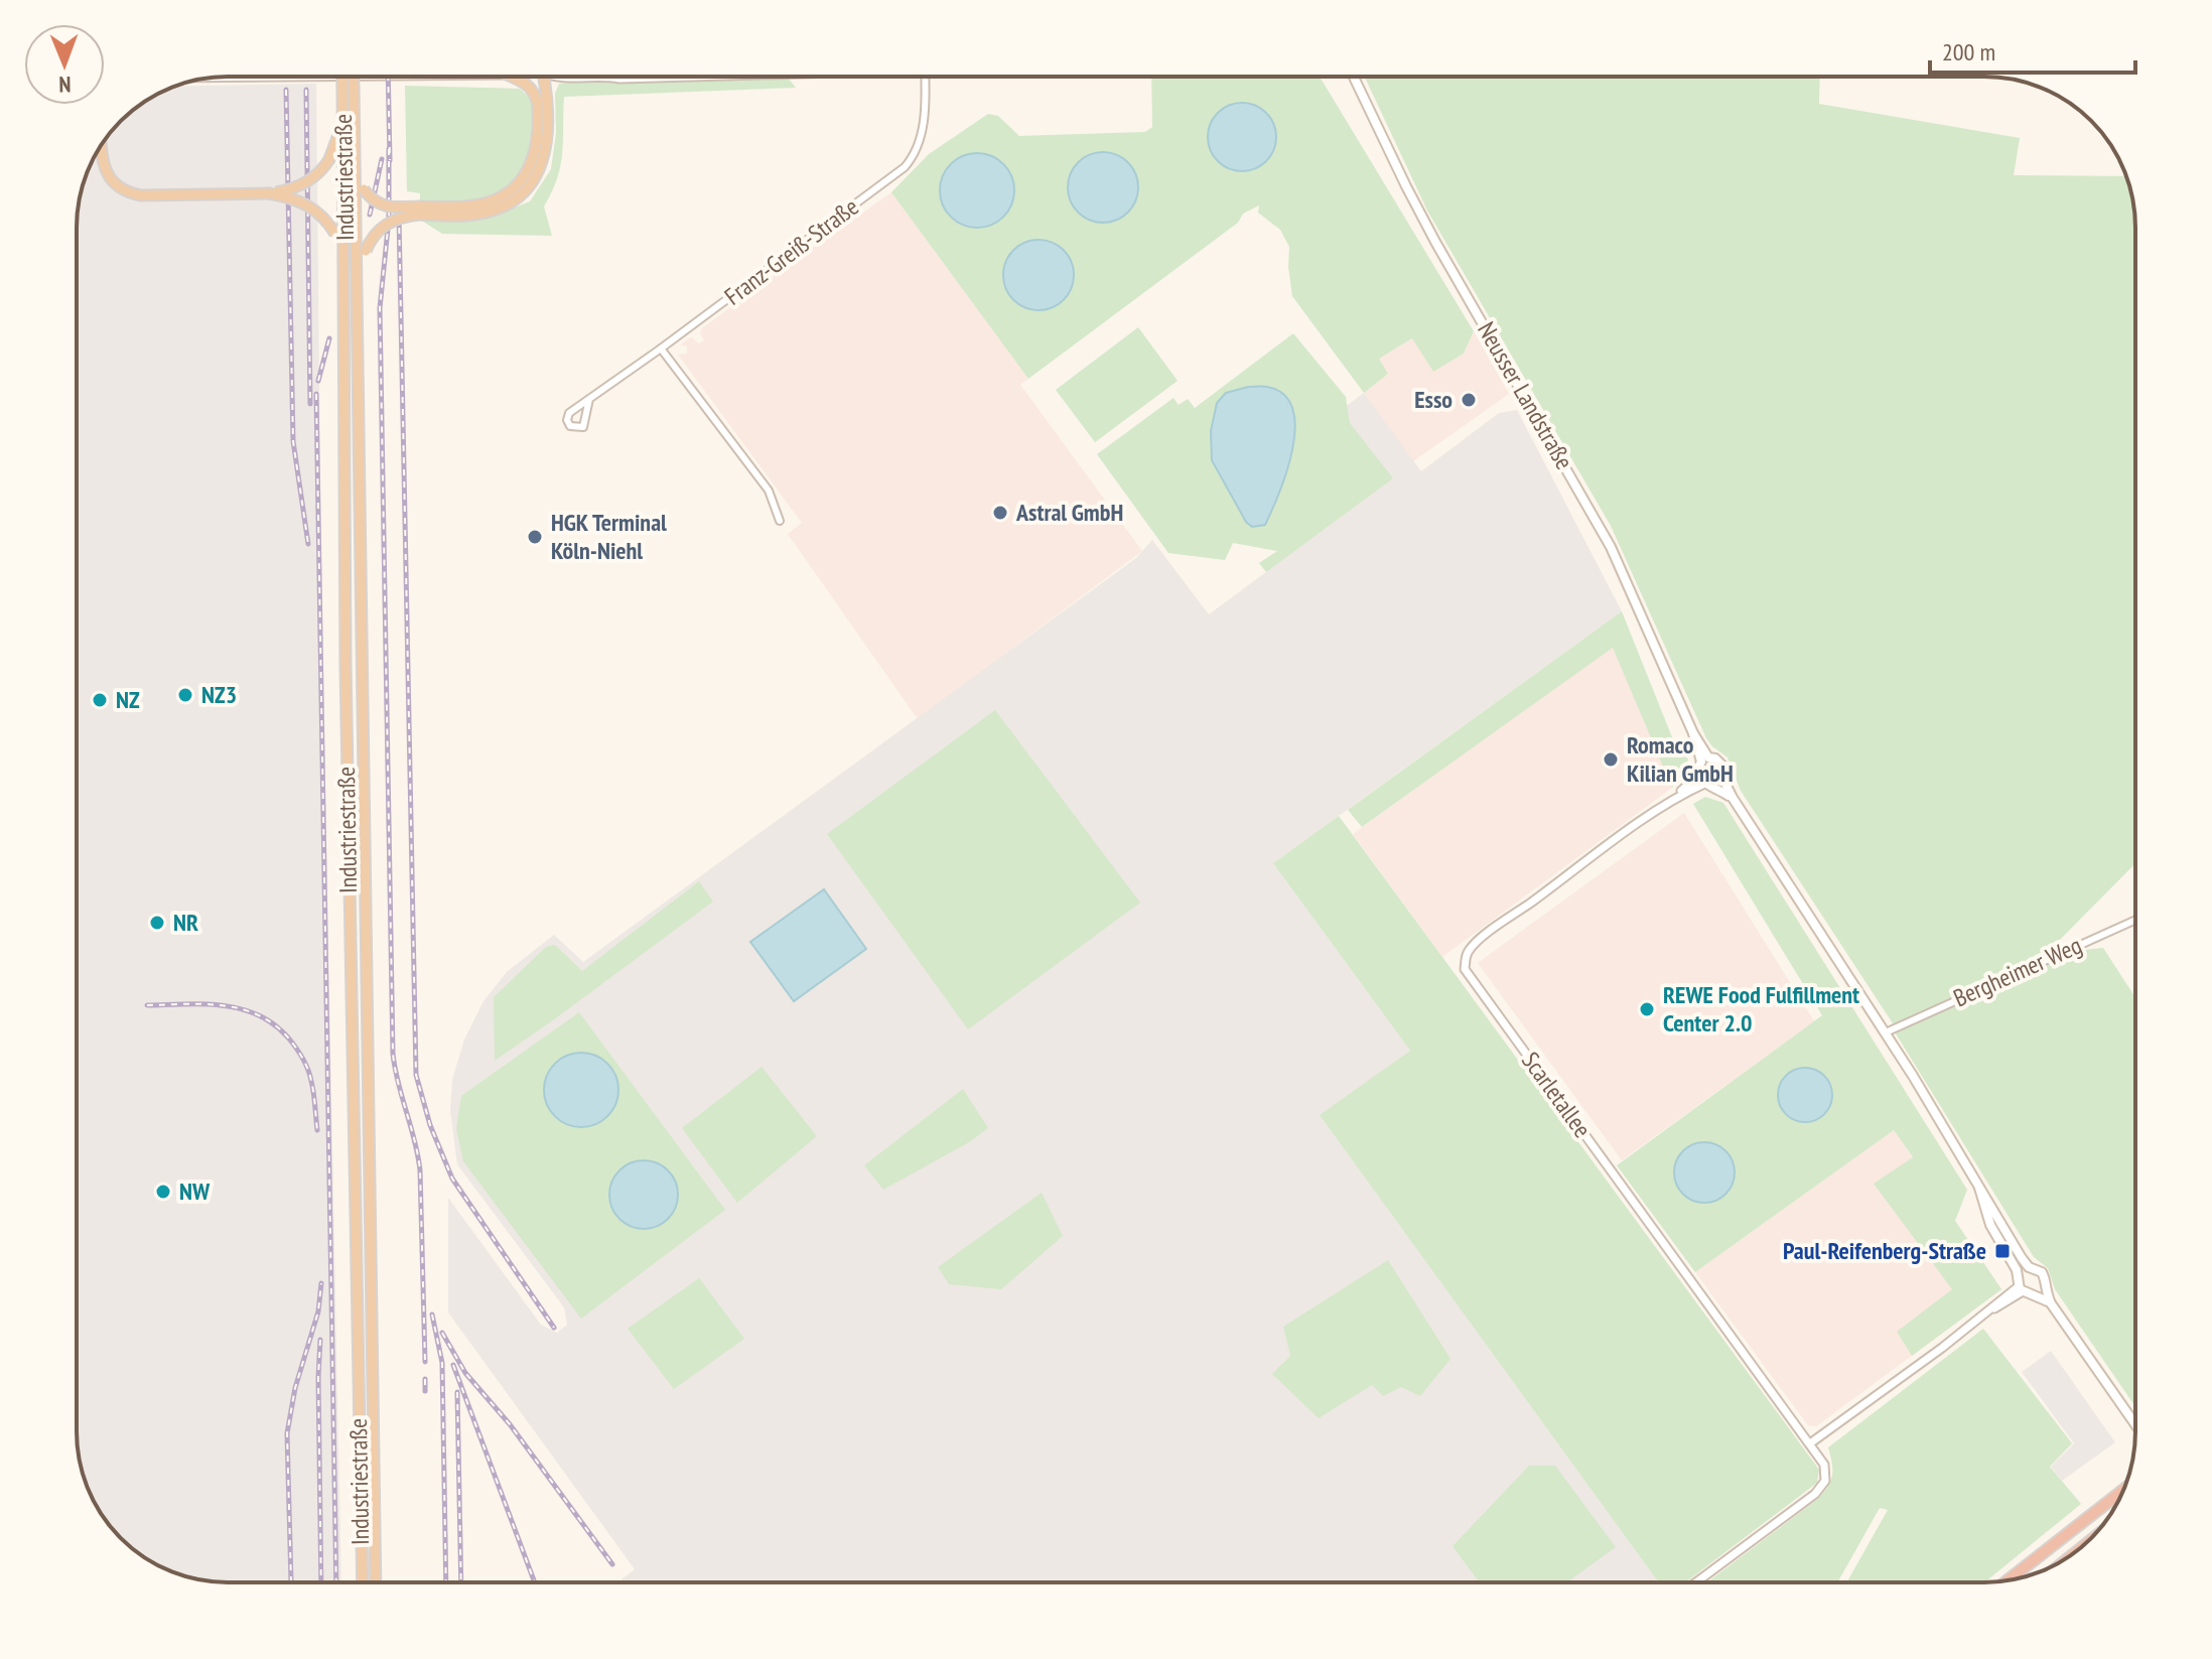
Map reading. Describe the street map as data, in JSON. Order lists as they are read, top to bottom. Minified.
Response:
{"streets":{"highway":["Industriestraße"],"main road":["Neusser Landstraße"],"street":["Franz-Greiß-Straße","Bergheimer Weg","Scarletallee"]},"crossings":[["Neusser Landstraße","Bergheimer Weg"],["Neusser Landstraße","Scarletallee"]],"places":{"other":["Esso","Astral GmbH","HGK Terminal Köln-Niehl","NZ3","NZ","Romaco Kilian GmbH","NR","REWE Food Fulfillment Center 2.0","NW"],"transit":["Paul-Reifenberg-Straße"]},"scale_bar":"200 m","north":"bottom"}
